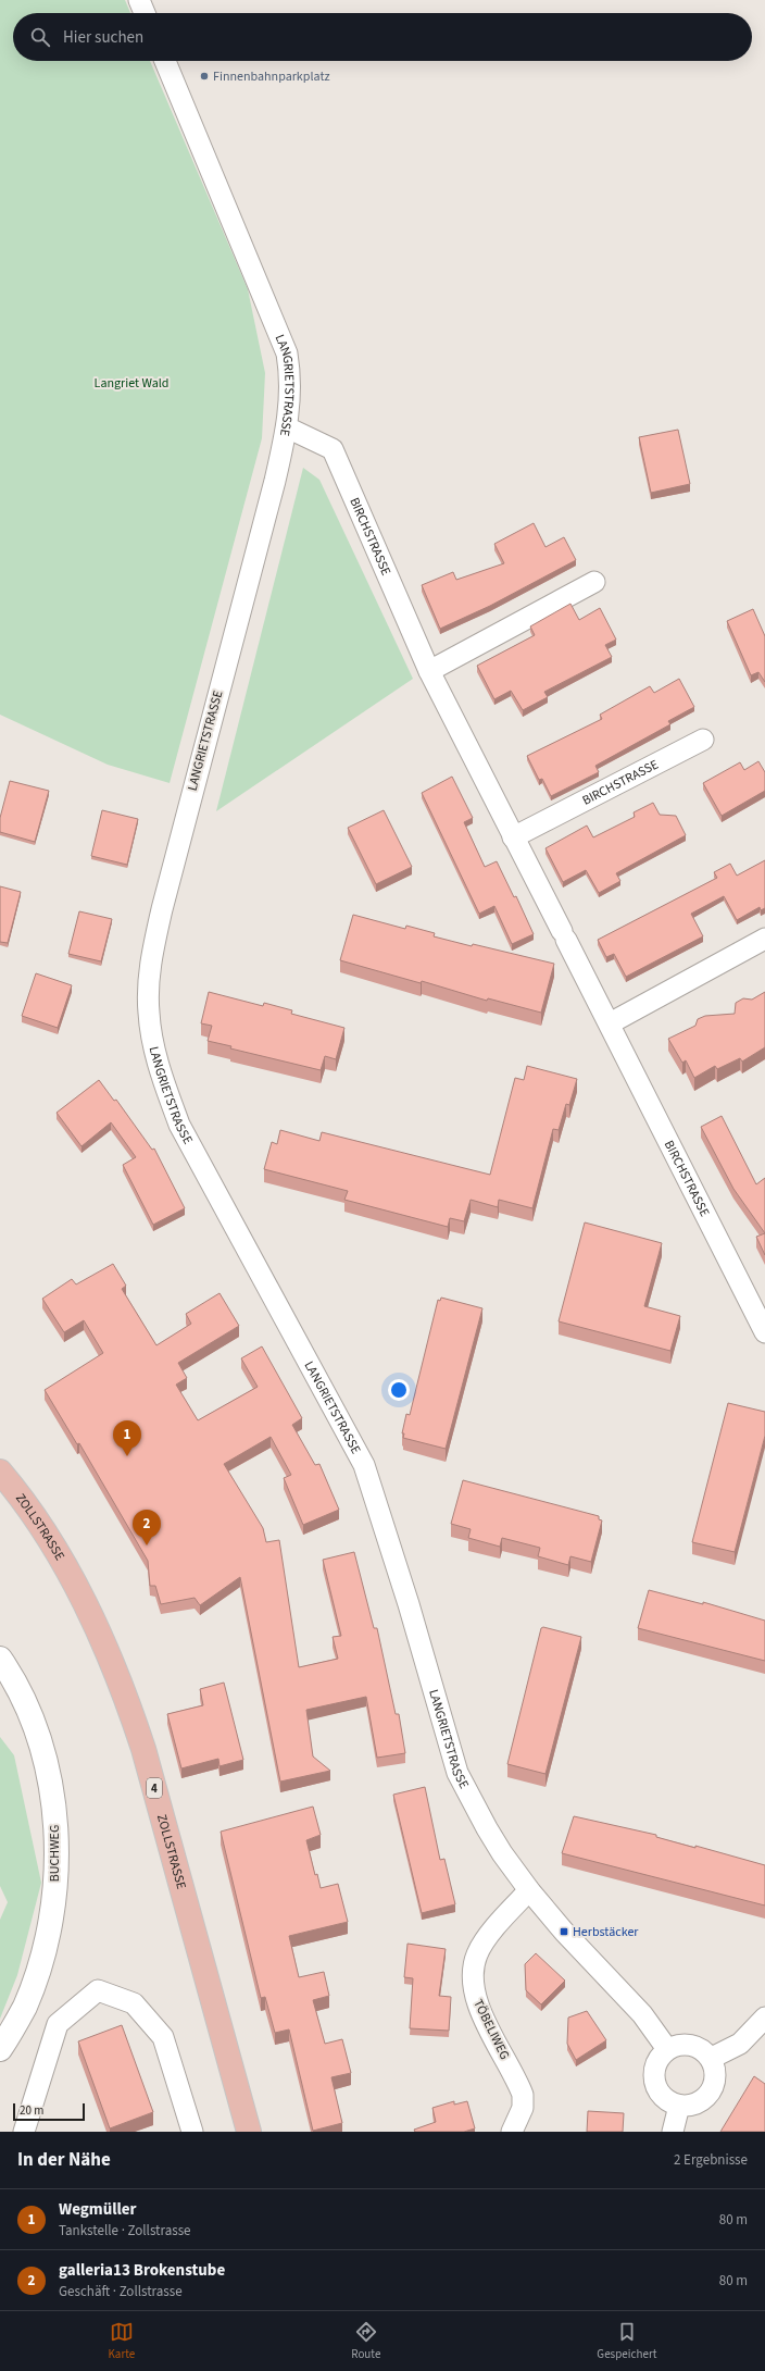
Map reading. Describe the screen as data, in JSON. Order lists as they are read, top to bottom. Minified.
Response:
{"streets":{"main road":["ZOLLSTRASSE","4"],"street":["LANGRIETSTRASSE","BIRCHSTRASSE","BUCHWEG","TÖBELIWEG"]},"crossings":[["LANGRIETSTRASSE","BIRCHSTRASSE"],["LANGRIETSTRASSE","TÖBELIWEG"]],"parks":["Langriet Wald"],"places":{"other":["Finnenbahnparkplatz"],"transit":["Herbstäcker"]},"scale_bar":"20 m","page":{"search":"Hier suchen","pins":["1","2"],"scale":"20 m","heading":["In der Nähe","2 Ergebnisse"],"list":[{"mark":"1","name":"Wegmüller","note":"Tankstelle · Zollstrasse","value":"80 m"},{"mark":"2","name":"galleria13 Brokenstube","note":"Geschäft · Zollstrasse","value":"80 m"}],"nav":["Karte","Route","Gespeichert"]}}
